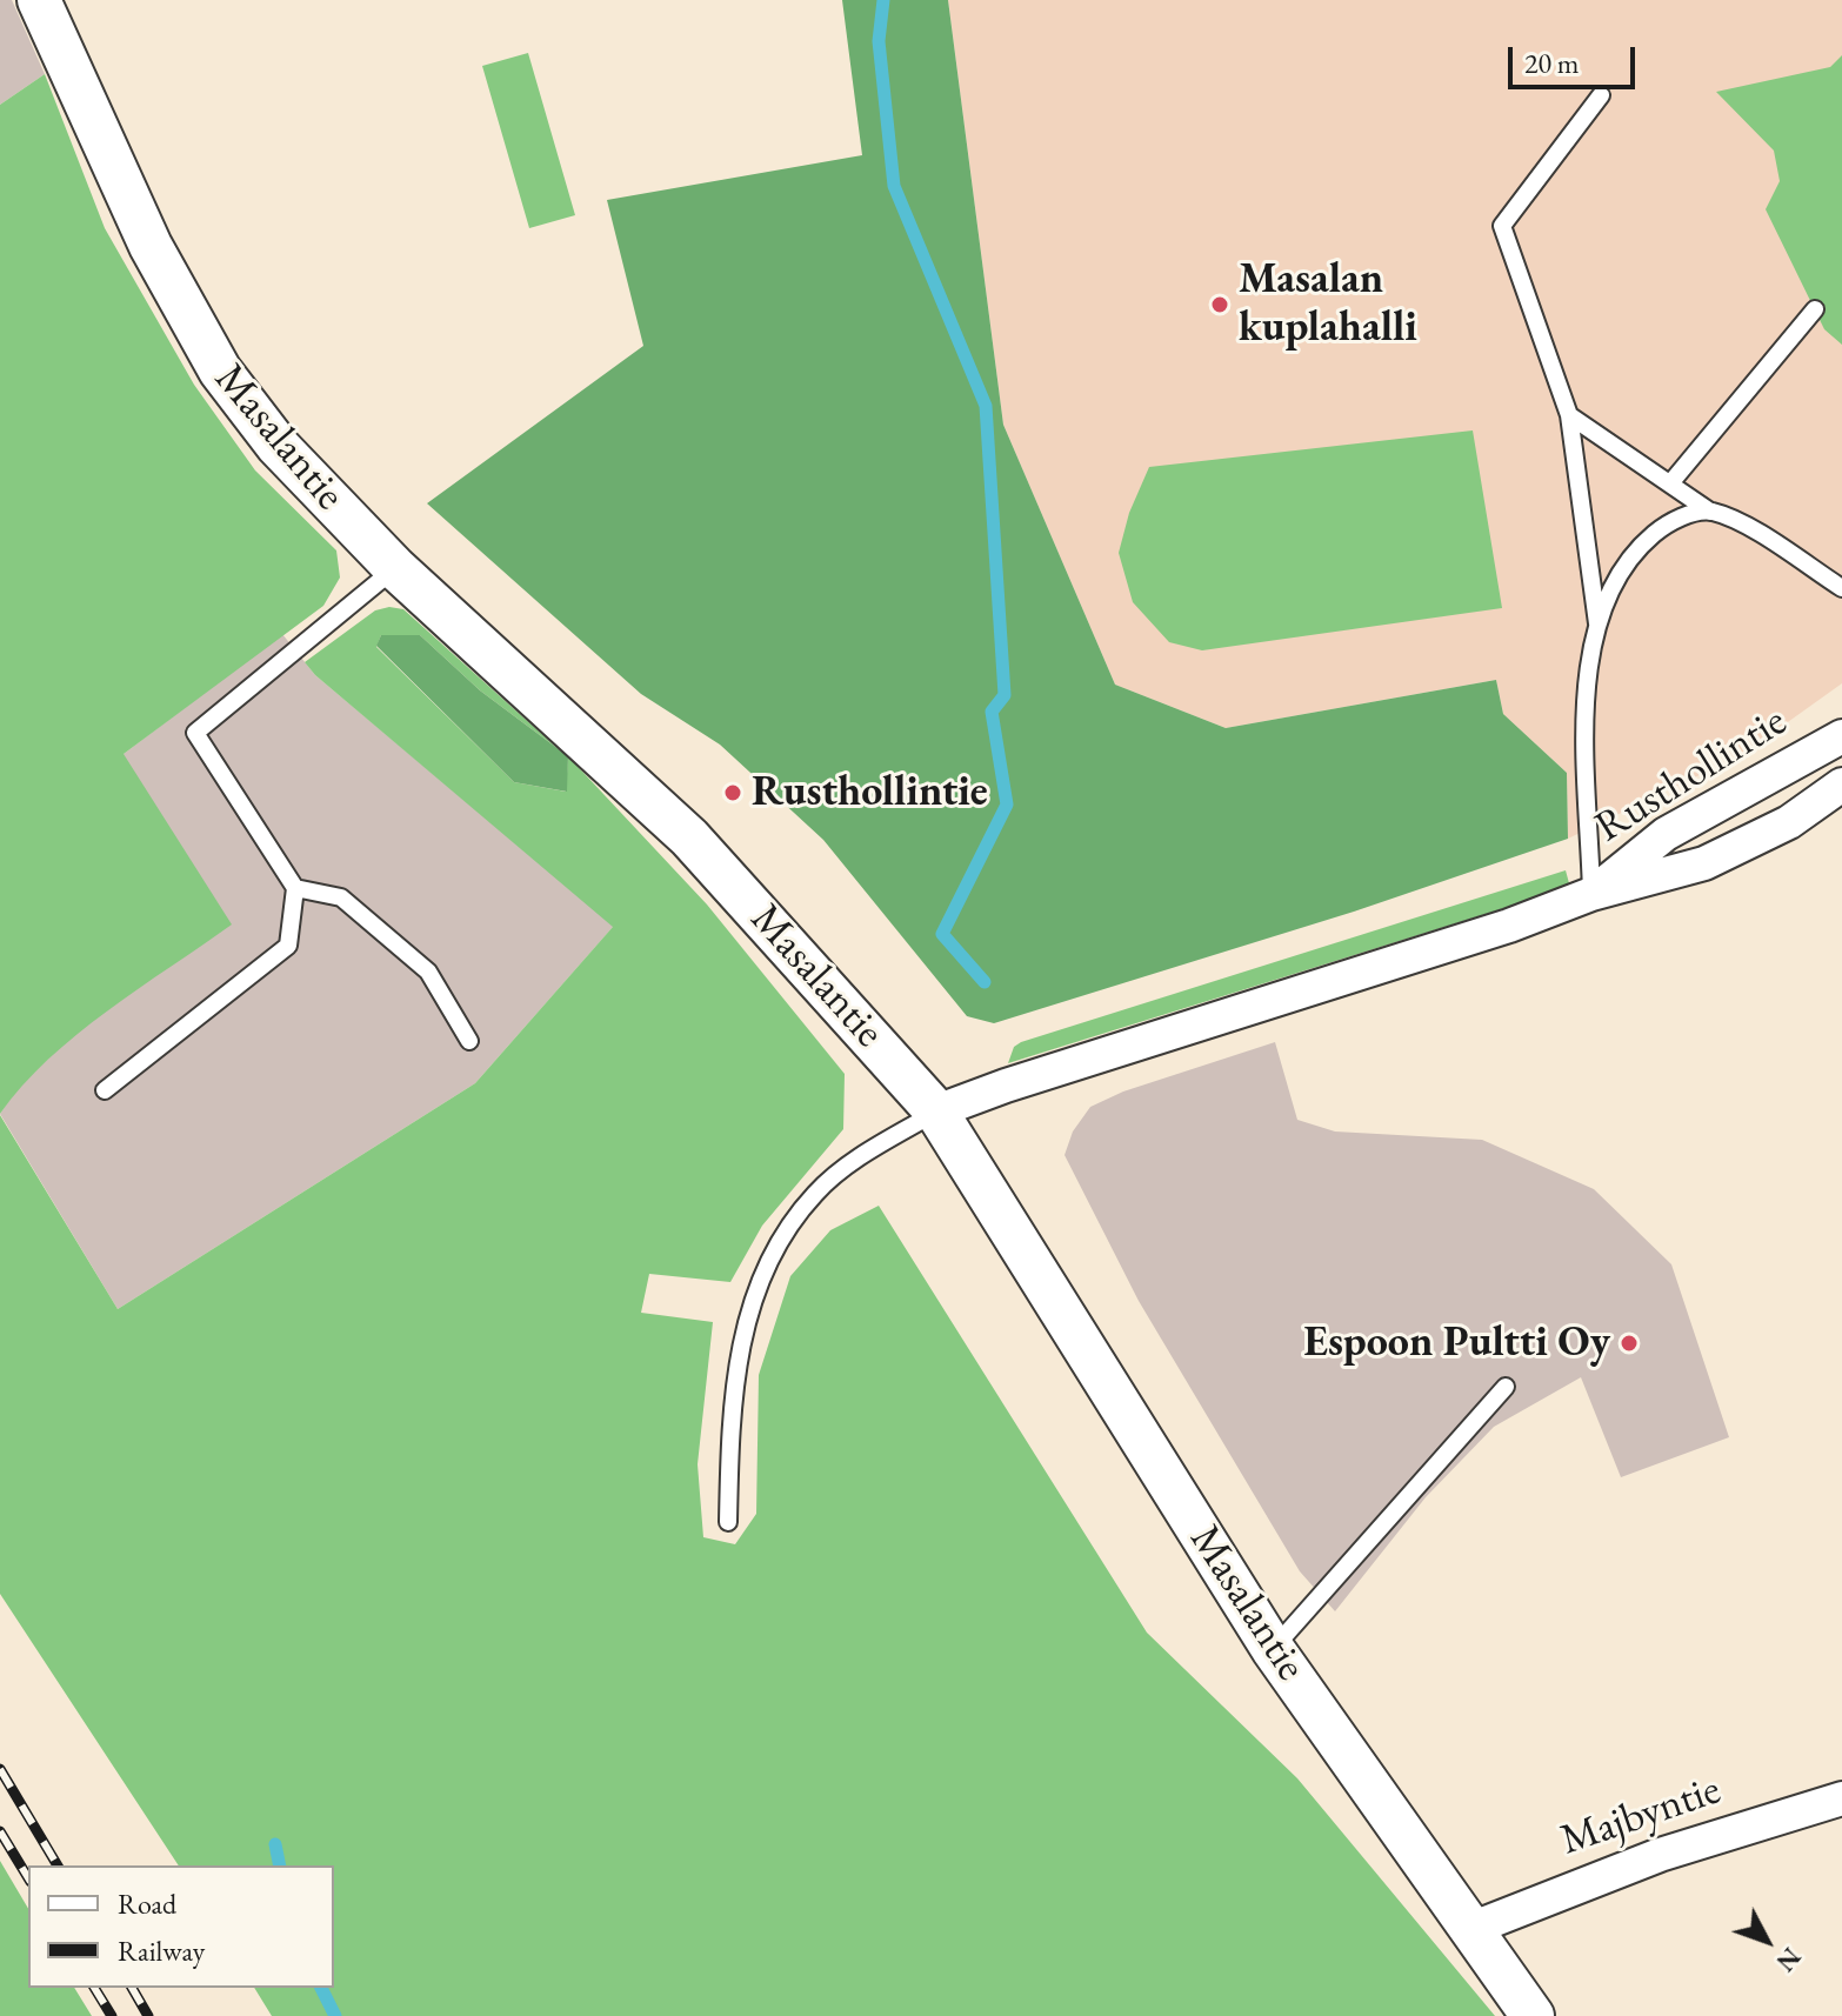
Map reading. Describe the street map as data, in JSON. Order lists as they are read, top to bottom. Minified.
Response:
{"streets":{"street":["Masalantie","Rusthollintie","Majbyntie"]},"crossings":[["Masalantie","Rusthollintie"],["Masalantie","Majbyntie"]],"places":["Masalan kuplahalli","Rusthollintie","Espoon Pultti Oy"],"legend":["Road","Railway"],"scale_bar":"20 m","north":"bottom right"}
